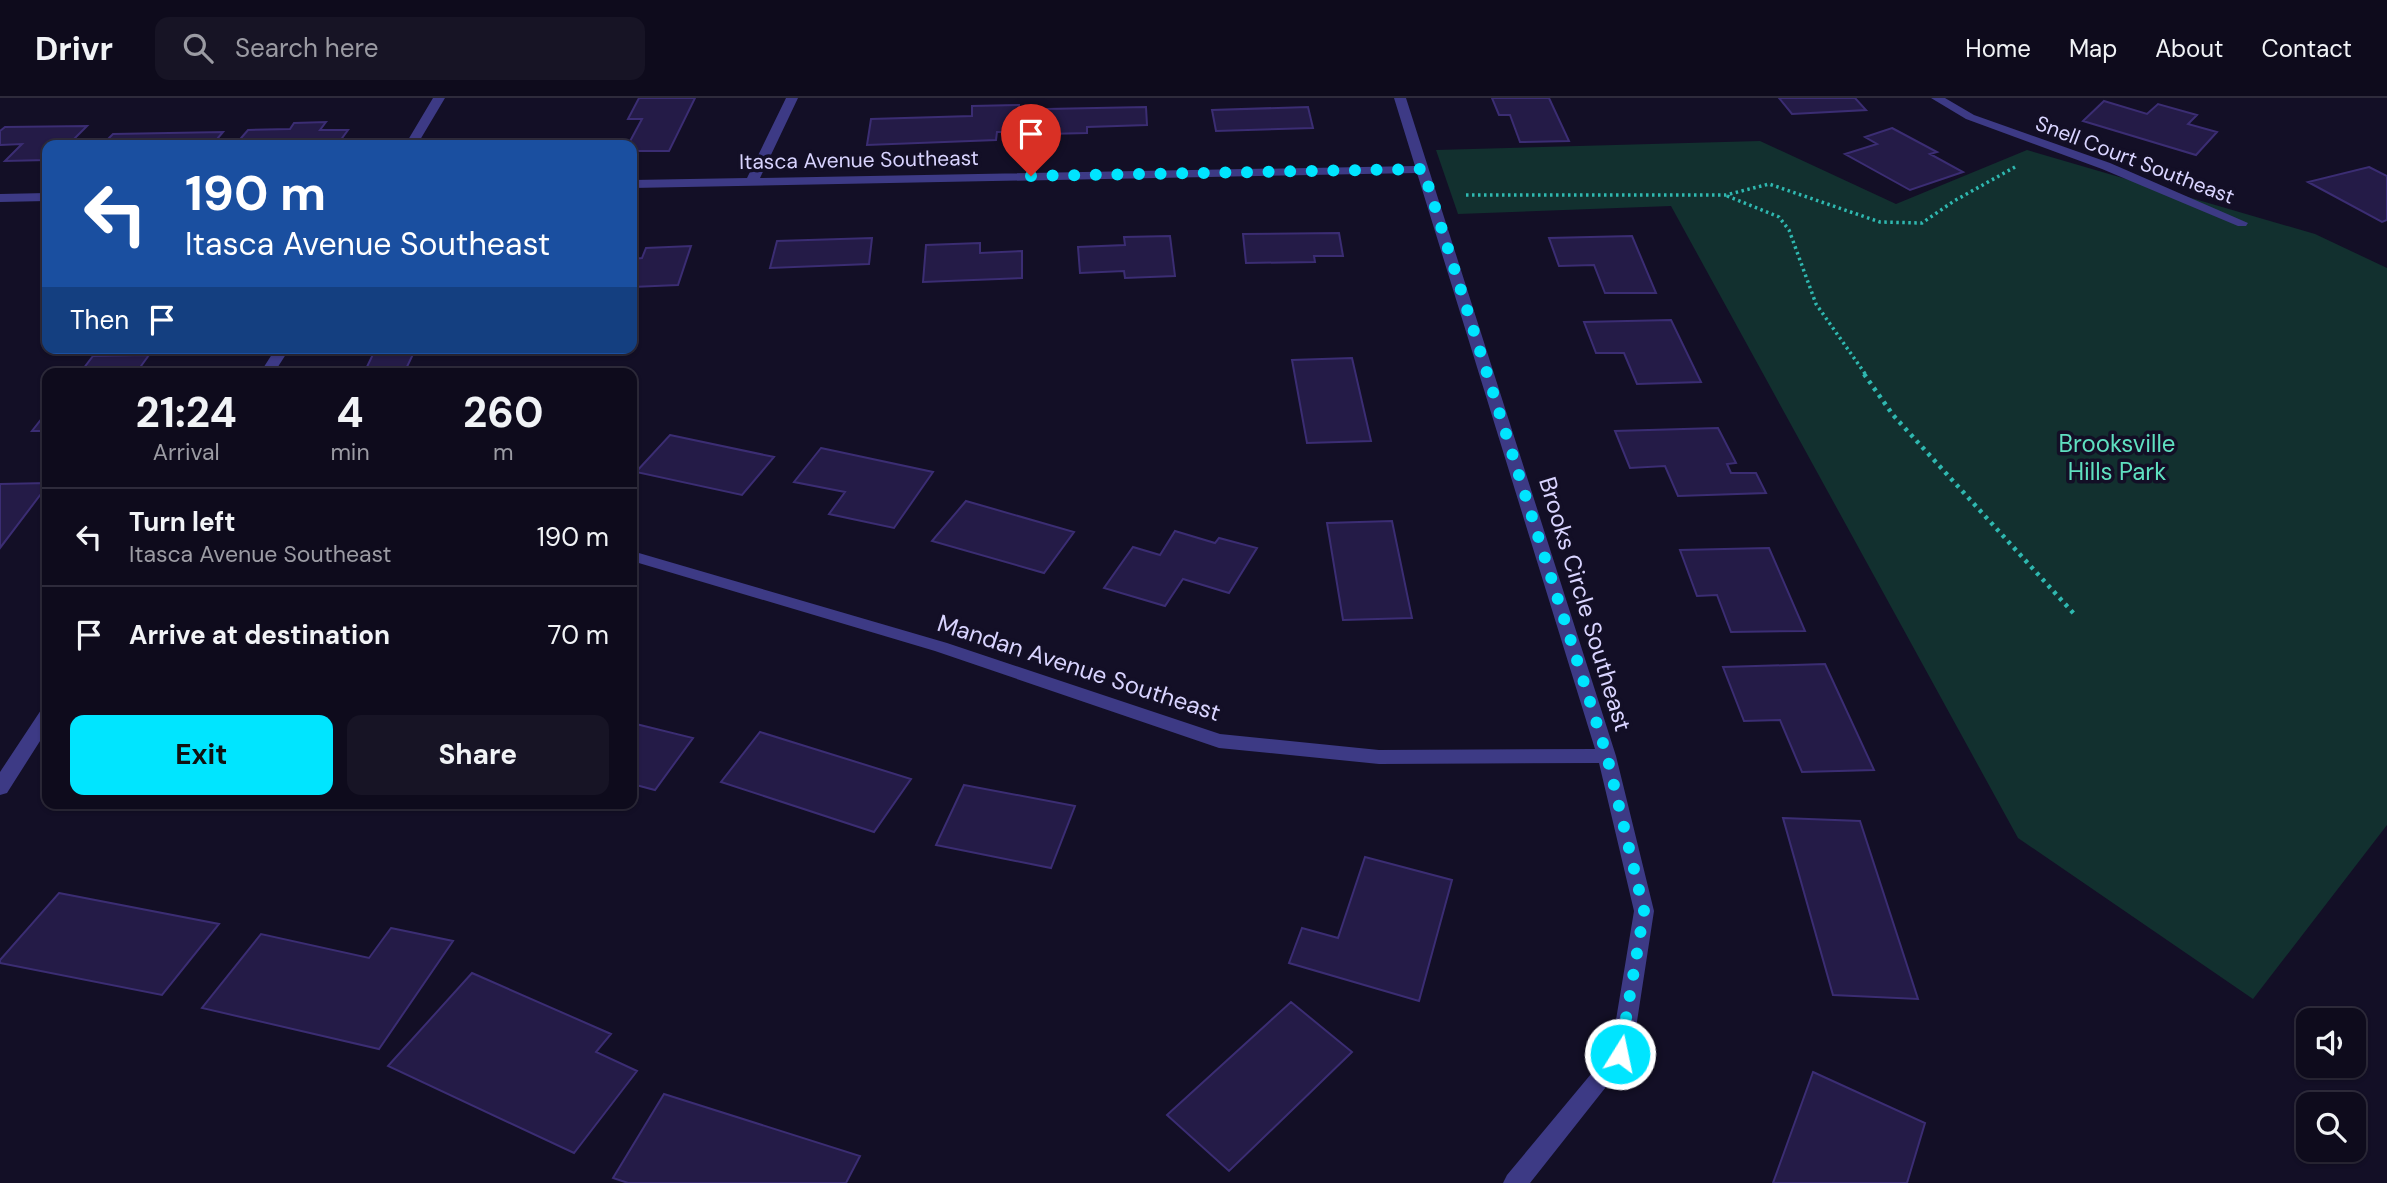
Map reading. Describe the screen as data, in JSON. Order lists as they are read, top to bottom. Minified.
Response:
{"streets":{"street":["Itasca Avenue Southeast","Snell Court Southeast","Brooks Circle Southeast","Mandan Avenue Southeast"]},"crossings":[["Itasca Avenue Southeast","Brooks Circle Southeast"],["Brooks Circle Southeast","Mandan Avenue Southeast"]],"parks":["Brooksville Hills Park"],"page":{"header":"Drivr","search":"Search here","nav":["Home","Map","About","Contact"],"turn":["190 m","Itasca Avenue Southeast"],"then":"Then","eta":["21:24","Arrival","4","min","260","m"],"list":[{"name":"Turn left","note":"Itasca Avenue Southeast","value":"190 m"},{"name":"Arrive at destination","value":"70 m"}],"buttons":["Exit","Share"]}}
